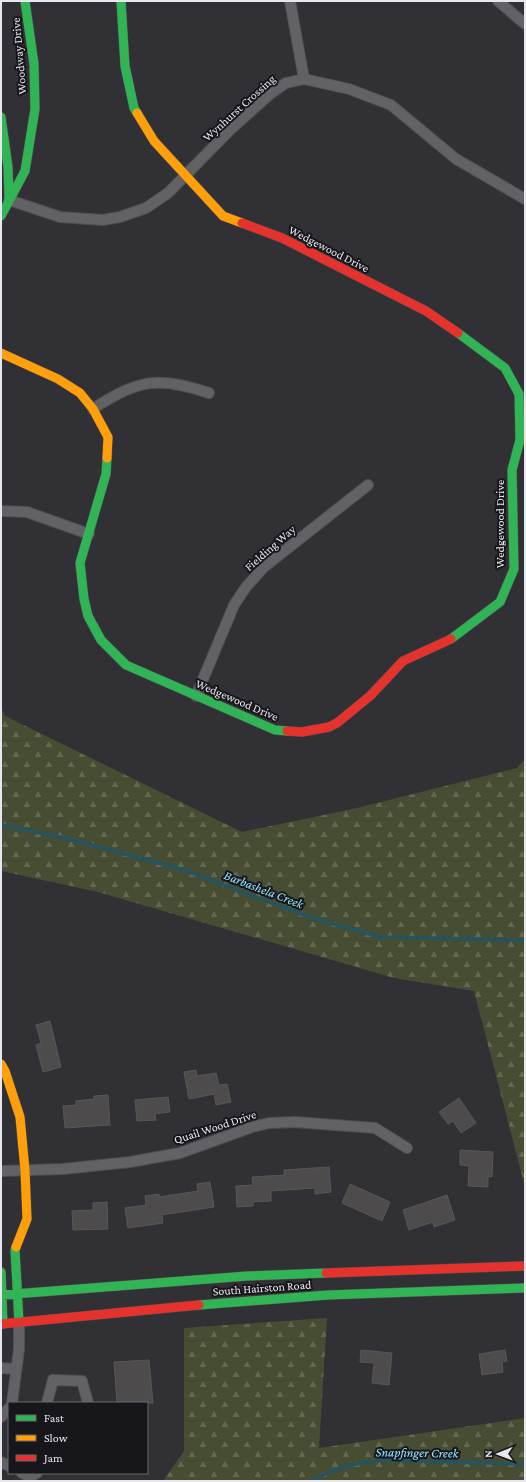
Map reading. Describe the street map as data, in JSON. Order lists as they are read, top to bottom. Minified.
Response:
{"streets":{"street":["Woodway Drive","Wynhurst Crossing","Wedgewood Drive","Fielding Way","Quail Wood Drive","South Hairston Road"]},"crossings":[["Woodway Drive","Wynhurst Crossing"],["Wynhurst Crossing","Wedgewood Drive"],["Wedgewood Drive","Fielding Way"]],"water":["Barbashela Creek","Snapfinger Creek"],"legend":["Fast","Slow","Jam"],"north":"left"}
